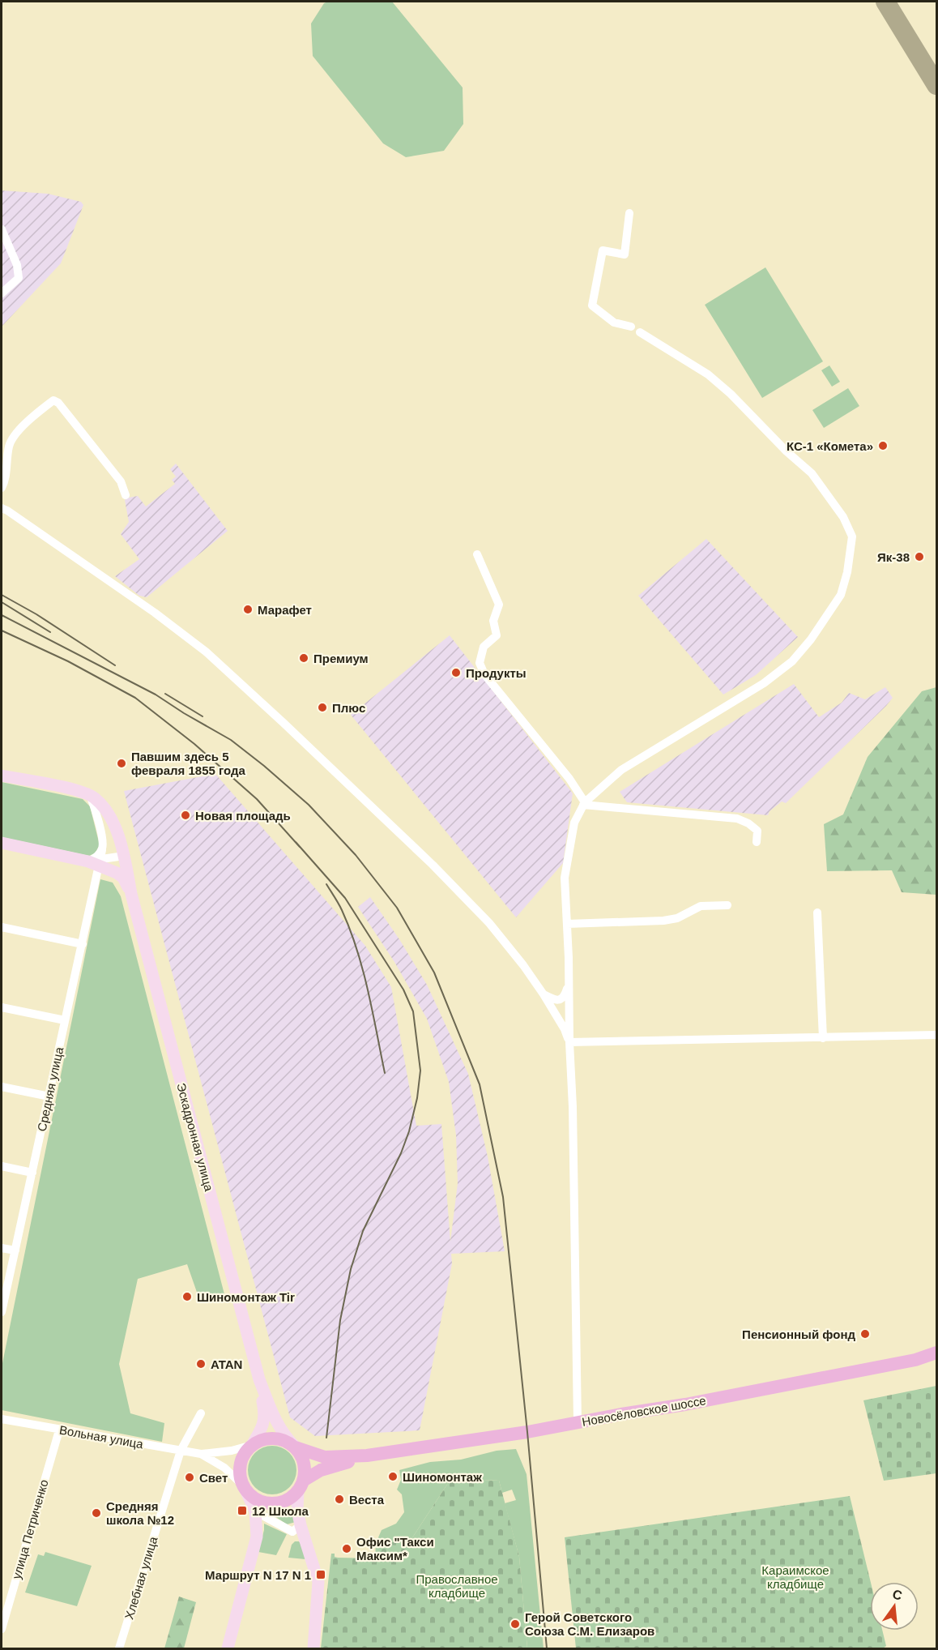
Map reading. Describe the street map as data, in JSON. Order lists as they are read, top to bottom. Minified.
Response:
{"streets":{"main road":["Эскадронная улица","Новосёловское шоссе"],"street":["Средняя улица","Вольная улица","улица Петриченко","Хлебная улица"]},"crossings":[["Вольная улица","улица Петриченко"],["Вольная улица","Хлебная улица"]],"parks":["Караимское кладбище","Православное кладбище"],"places":{"other":["КС-1 «Комета»","Як-38","Марафет","Премиум","Продукты","Плюс","Павшим здесь 5 февраля 1855 года","Новая площадь","Шиномонтаж Tir","Пенсионный фонд","ATAN","Шиномонтаж","Свет","Веста","Средняя школа №12","Офис \"Такси Максим*","Герой Советского Союза С.М. Елизаров"],"transit":["12 Школа","Маршрут N 17 N 1"]},"north":"top"}
